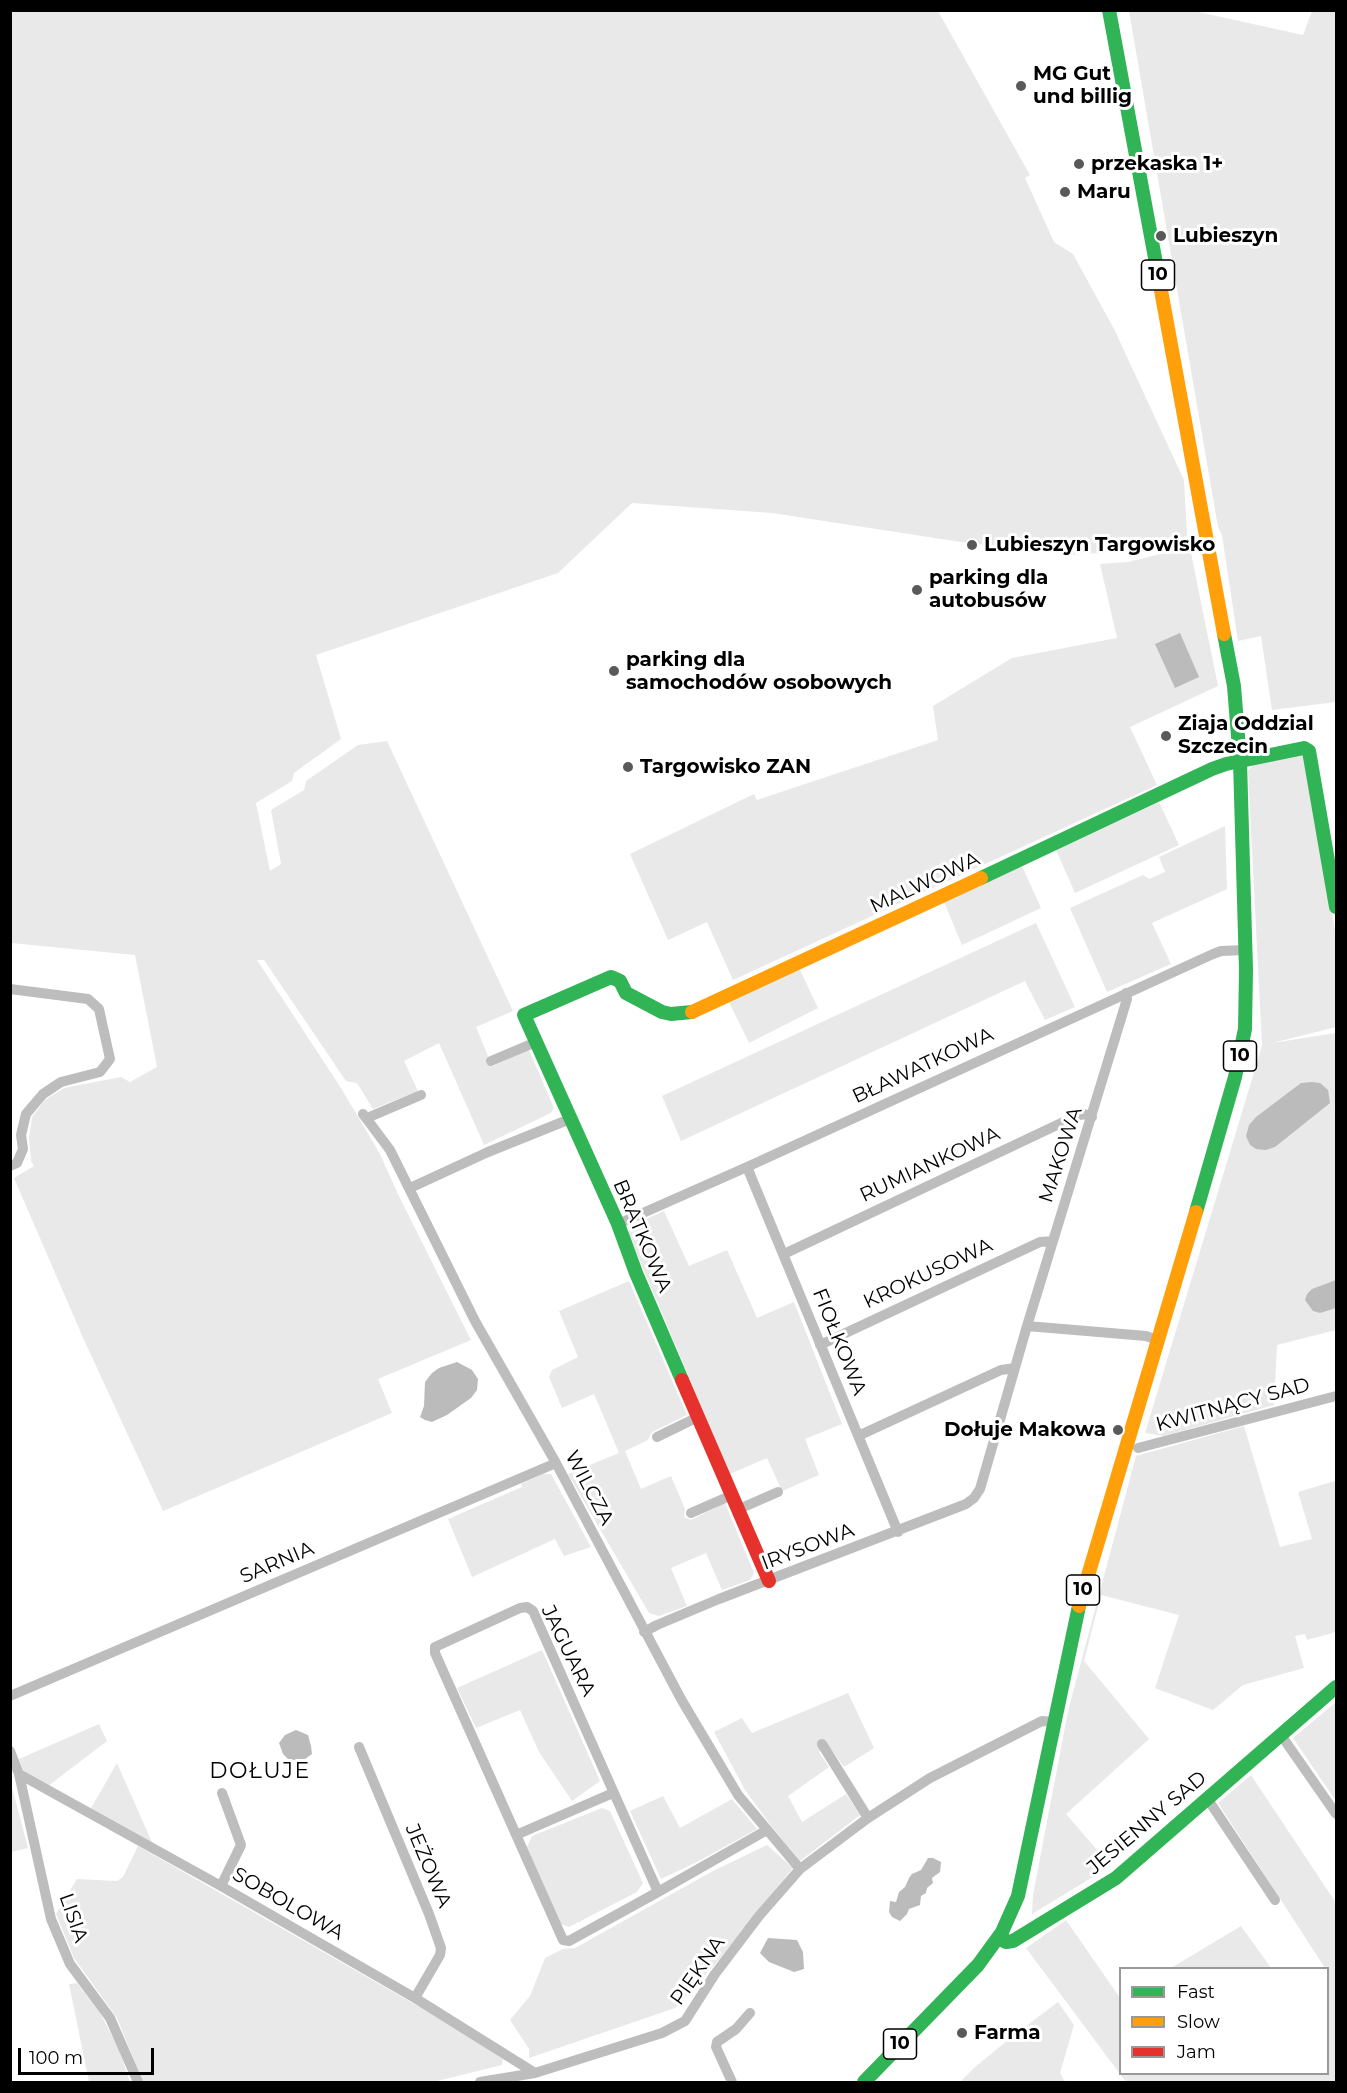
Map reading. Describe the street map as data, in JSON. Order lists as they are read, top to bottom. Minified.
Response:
{"streets":{"main road":["10","MALWOWA","BRATKOWA","JESIENNY SAD"],"street":["BŁAWATKOWA","MAKOWA","RUMIANKOWA","KROKUSOWA","FIOŁKOWA","KWITNĄCY SAD","WILCZA","IRYSOWA","SARNIA","JAGUARA","JEŻOWA","SOBOLOWA","LISIA","PIĘKNA"]},"crossings":[["10","MALWOWA"],["10","BŁAWATKOWA"],["10","JESIENNY SAD"],["10","PIĘKNA"],["MALWOWA","BRATKOWA"],["BŁAWATKOWA","MAKOWA"],["BŁAWATKOWA","BRATKOWA"],["BŁAWATKOWA","FIOŁKOWA"],["MAKOWA","RUMIANKOWA"],["MAKOWA","KROKUSOWA"],["MAKOWA","IRYSOWA"],["RUMIANKOWA","FIOŁKOWA"],["BRATKOWA","IRYSOWA"],["KROKUSOWA","FIOŁKOWA"],["FIOŁKOWA","IRYSOWA"],["WILCZA","IRYSOWA"],["WILCZA","SARNIA"],["WILCZA","JAGUARA"],["WILCZA","PIĘKNA"],["JEŻOWA","SOBOLOWA"],["SOBOLOWA","LISIA"],["SOBOLOWA","PIĘKNA"]],"districts":["DOŁUJE"],"places":["MG Gut und billig","przekaska 1+","Maru","Lubieszyn","Lubieszyn Targowisko","parking dla autobusów","parking dla samochodów osobowych","Ziaja Oddzial Szczecin","Targowisko ZAN","Dołuje Makowa","Farma"],"legend":["Fast","Slow","Jam"],"scale_bar":"100 m"}
